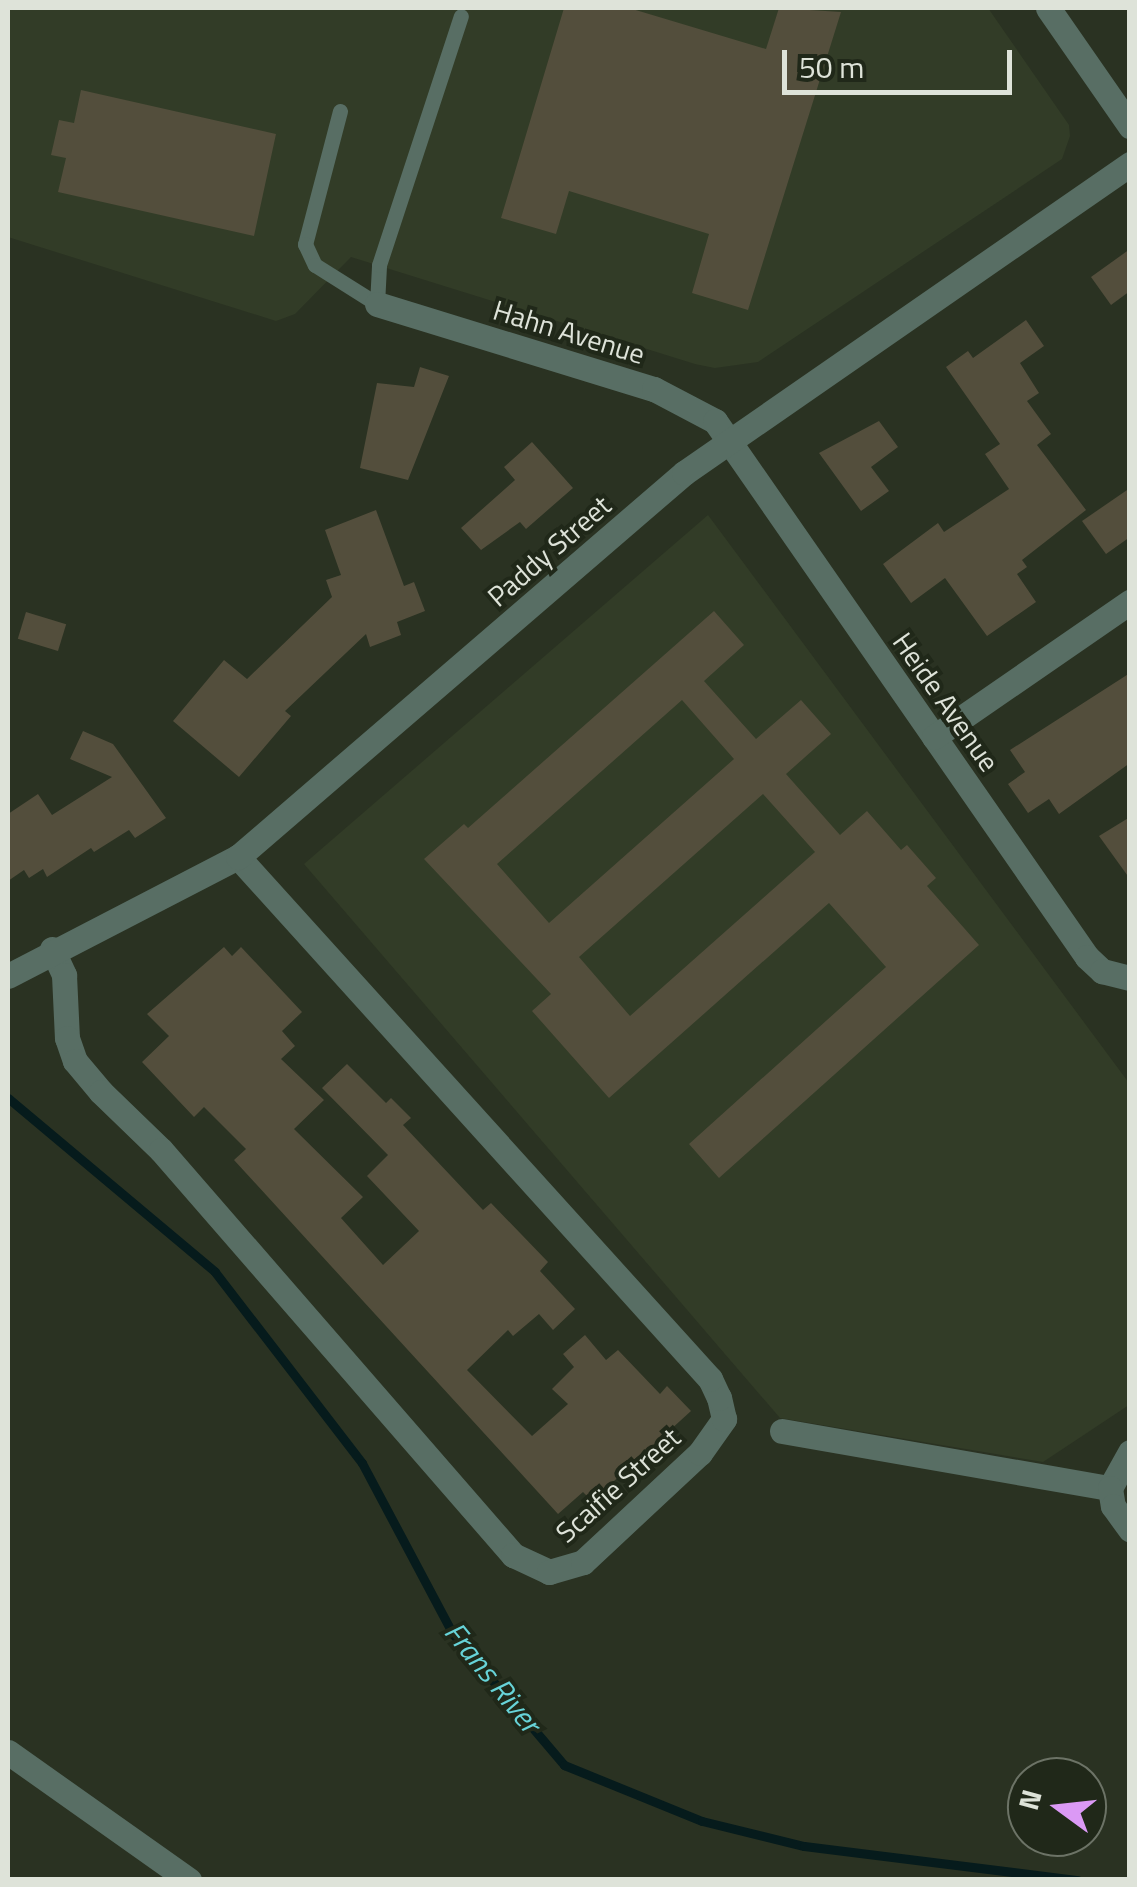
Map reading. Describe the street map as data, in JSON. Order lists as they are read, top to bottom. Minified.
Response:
{"streets":{"street":["Hahn Avenue","Paddy Street","Heide Avenue","Scaifie Street"]},"crossings":[["Hahn Avenue","Paddy Street"],["Hahn Avenue","Heide Avenue"],["Paddy Street","Heide Avenue"],["Paddy Street","Scaifie Street"]],"water":["Frans River"],"scale_bar":"50 m","north":"left"}
